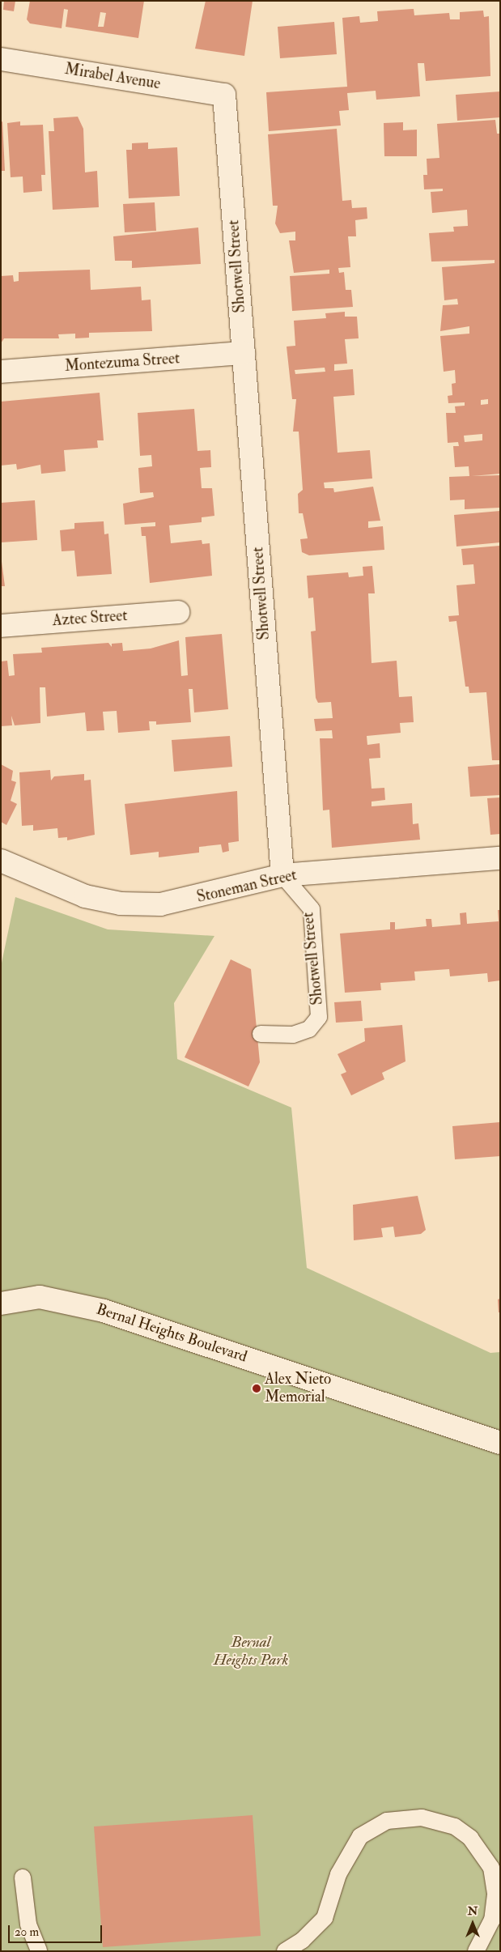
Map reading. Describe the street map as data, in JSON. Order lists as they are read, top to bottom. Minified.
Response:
{"streets":{"street":["Mirabel Avenue","Shotwell Street","Montezuma Street","Aztec Street","Stoneman Street","Bernal Heights Boulevard"]},"crossings":[["Mirabel Avenue","Shotwell Street"],["Shotwell Street","Montezuma Street"],["Shotwell Street","Stoneman Street"]],"parks":["Bernal Heights Park"],"places":["Alex Nieto Memorial"],"scale_bar":"20 m","north":"top"}
